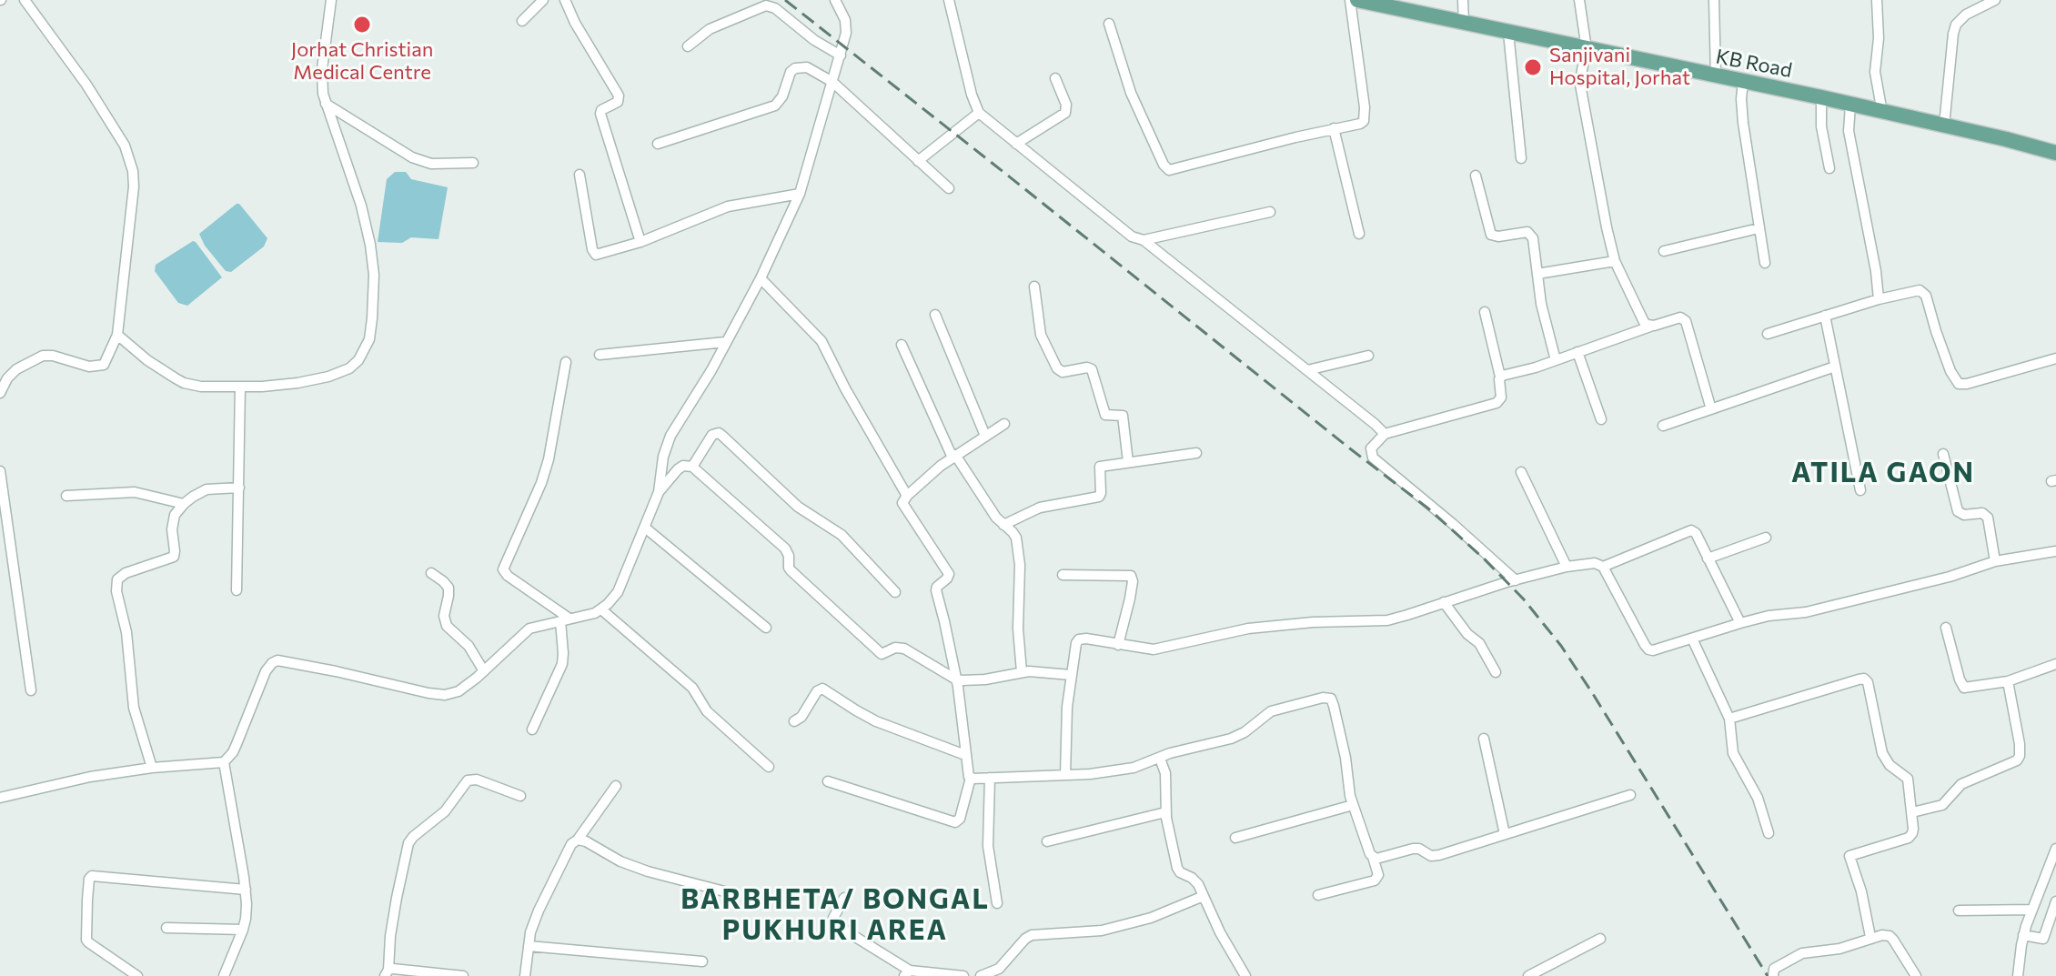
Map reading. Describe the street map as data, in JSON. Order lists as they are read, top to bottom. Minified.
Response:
{"streets":{"main road":["KB Road"]},"districts":["ATILA GAON","BARBHETA/ BONGAL PUKHURI AREA"],"places":["Jorhat Christian Medical Centre","Sanjivani Hospital, Jorhat"]}
